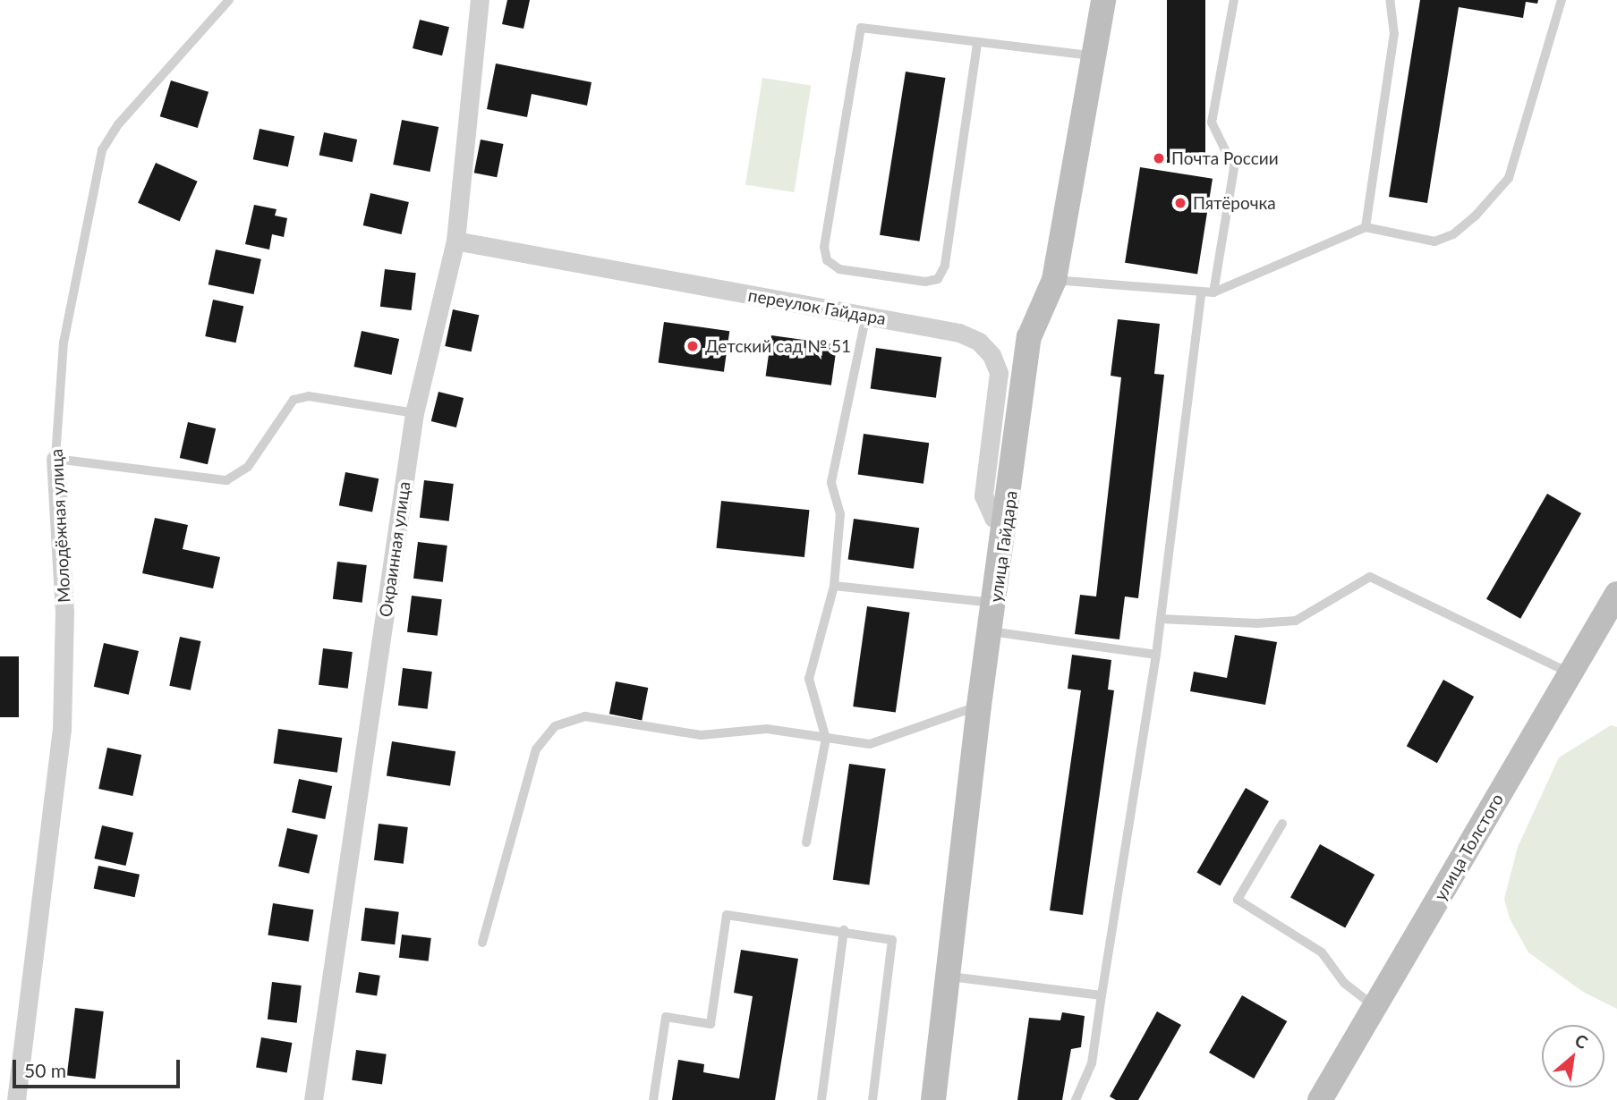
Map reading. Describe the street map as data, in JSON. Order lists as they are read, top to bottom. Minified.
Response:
{"streets":{"street":["переулок Гайдара","Молодёжная улица","улица Гайдара","Окраинная улица","улица Толстого"]},"crossings":[["переулок Гайдара","улица Гайдара"],["переулок Гайдара","Окраинная улица"]],"places":["Почта России","Пятёрочка","Детский сад № 51"],"scale_bar":"50 m","north":"top right"}
